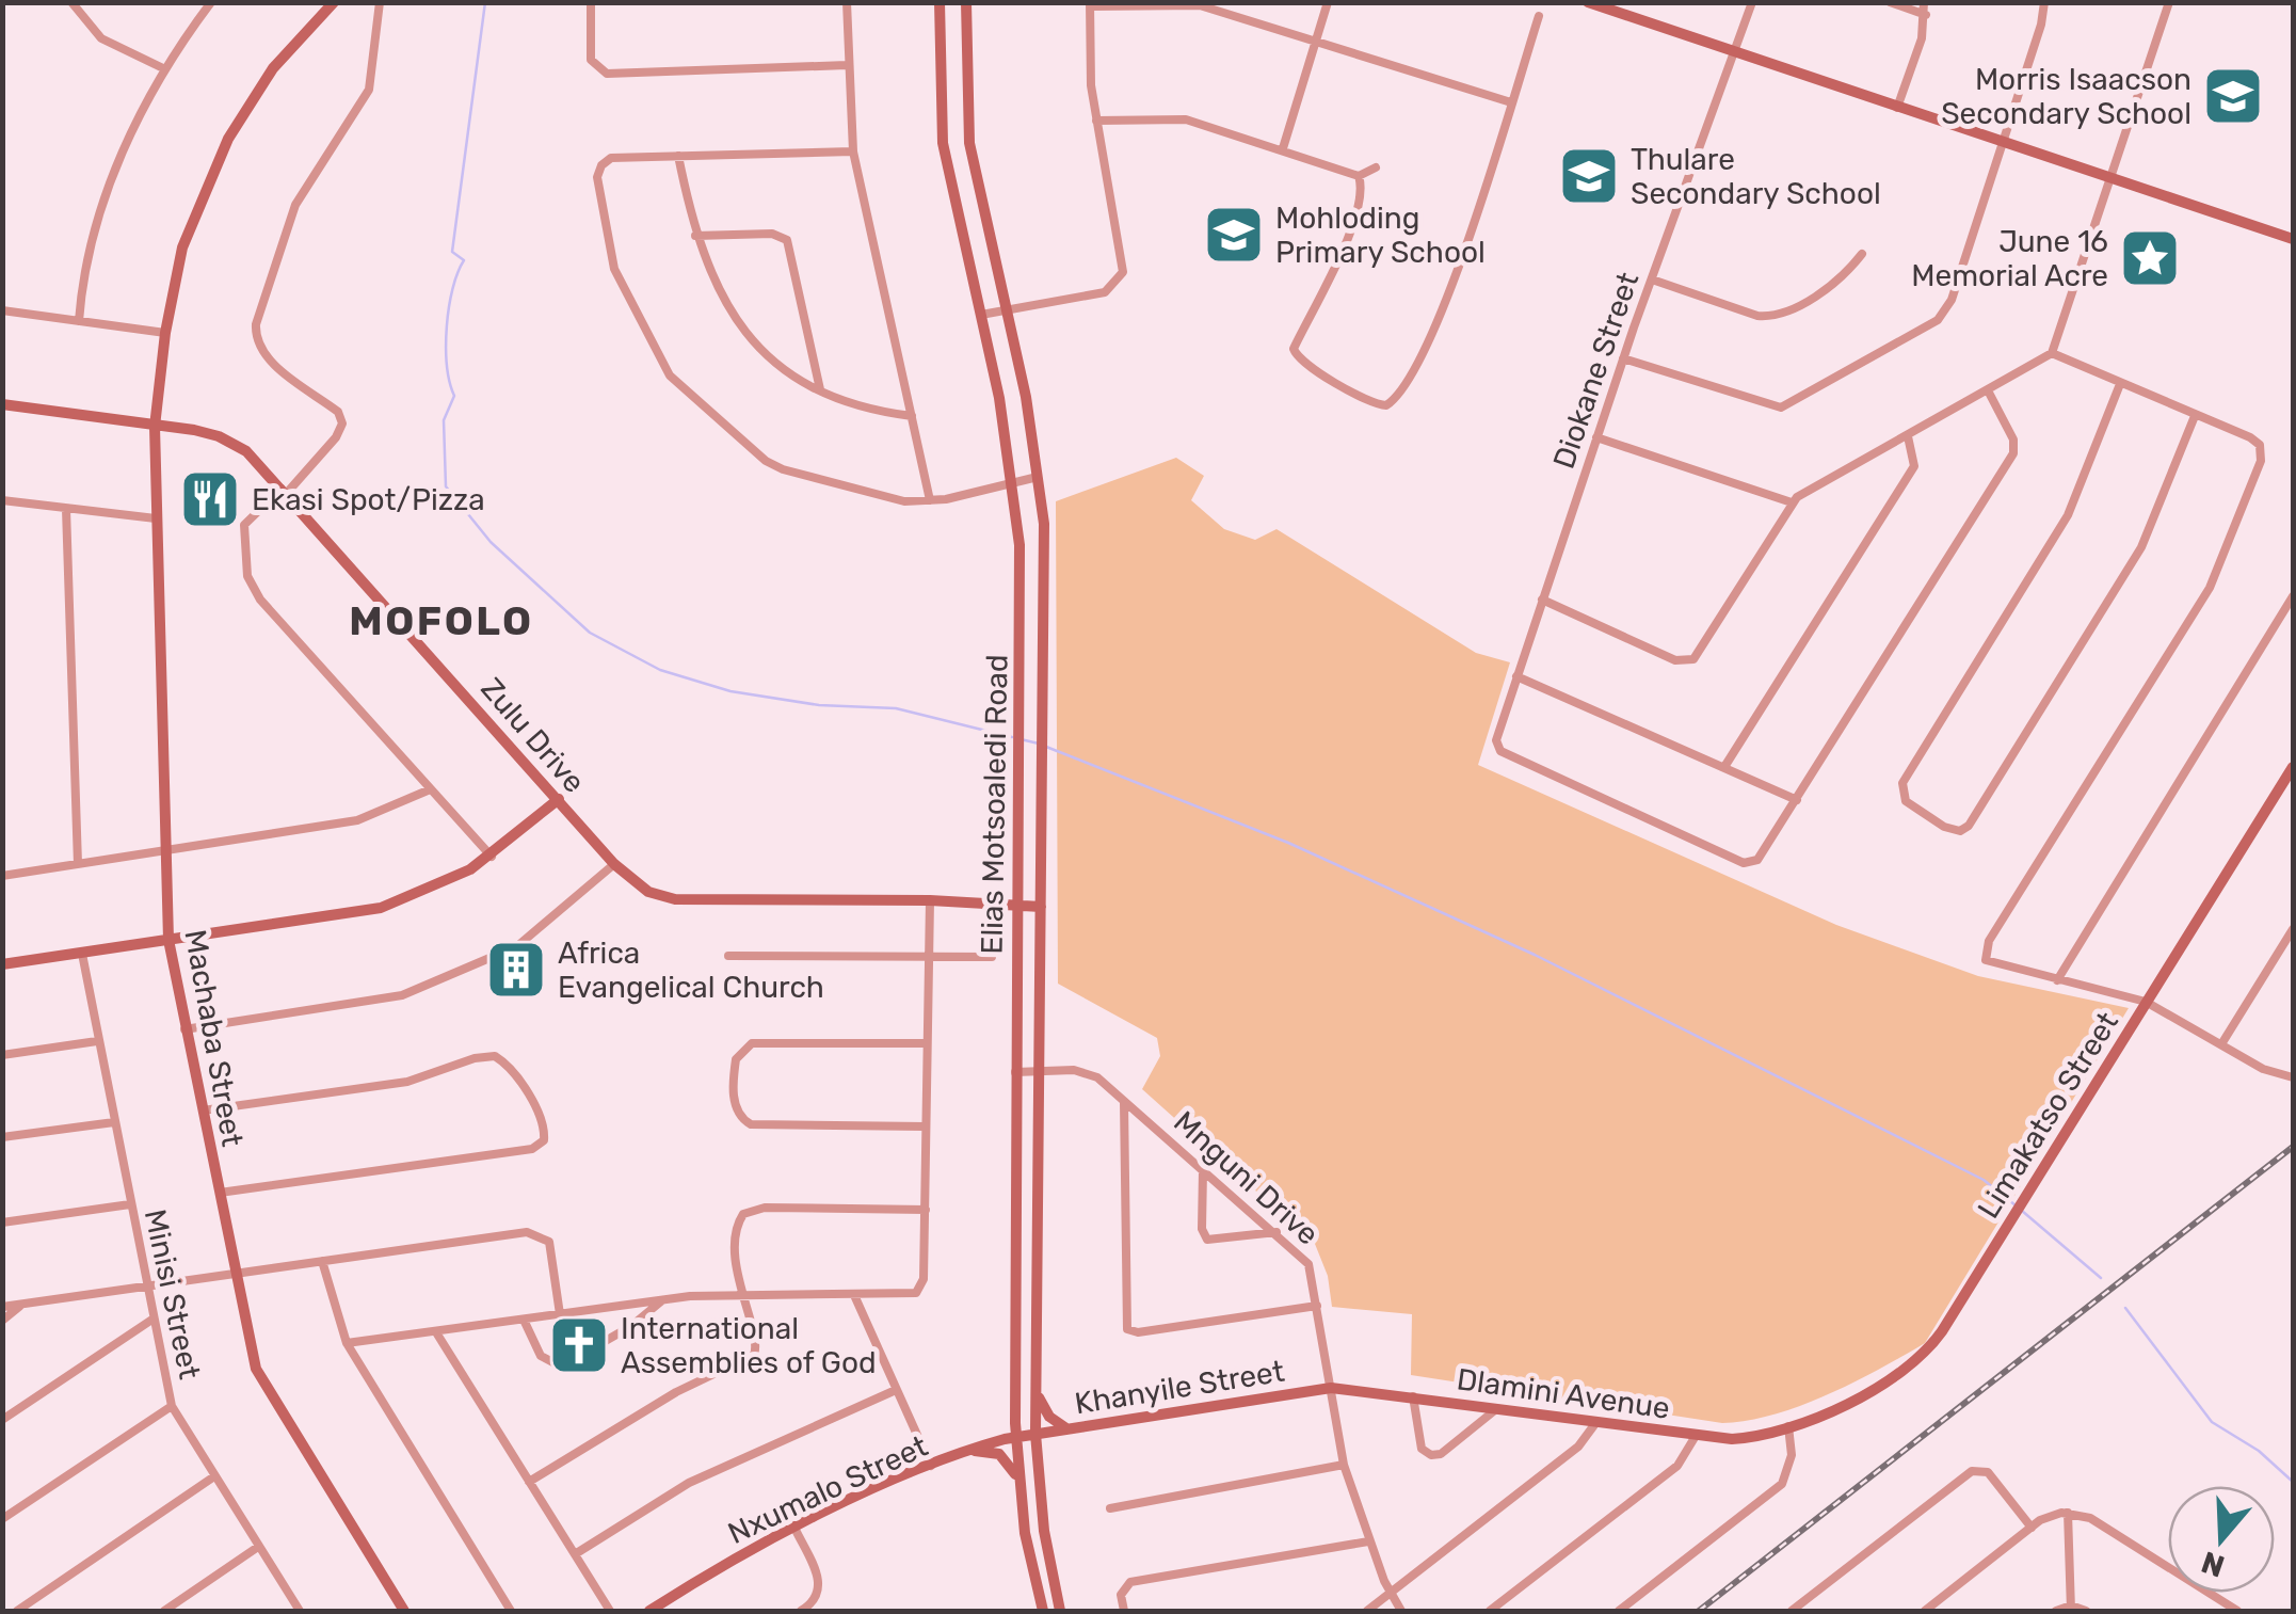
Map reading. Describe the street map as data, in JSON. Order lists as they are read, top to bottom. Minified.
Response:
{"streets":{"street":["Diokane Street","Zulu Drive","Elias Motsoaledi Road","Machaba Street","Limakatso Street","Mnguni Drive","Minisi Street","Khanyile Street","Dlamini Avenue","Nxumalo Street"]},"crossings":[["Zulu Drive","Elias Motsoaledi Road"],["Zulu Drive","Machaba Street"],["Elias Motsoaledi Road","Mnguni Drive"],["Elias Motsoaledi Road","Khanyile Street"],["Elias Motsoaledi Road","Nxumalo Street"],["Limakatso Street","Dlamini Avenue"],["Mnguni Drive","Khanyile Street"],["Mnguni Drive","Dlamini Avenue"],["Khanyile Street","Dlamini Avenue"],["Khanyile Street","Nxumalo Street"]],"districts":["MOFOLO"],"places":{"school or university":["Morris Isaacson Secondary School","Thulare Secondary School","Mohloding Primary School"],"place":["June 16 Memorial Acre"],"restaurant":["Ekasi Spot/Pizza"],"building":["Africa Evangelical Church"],"church":["International Assemblies of God"]},"north":"bottom"}
